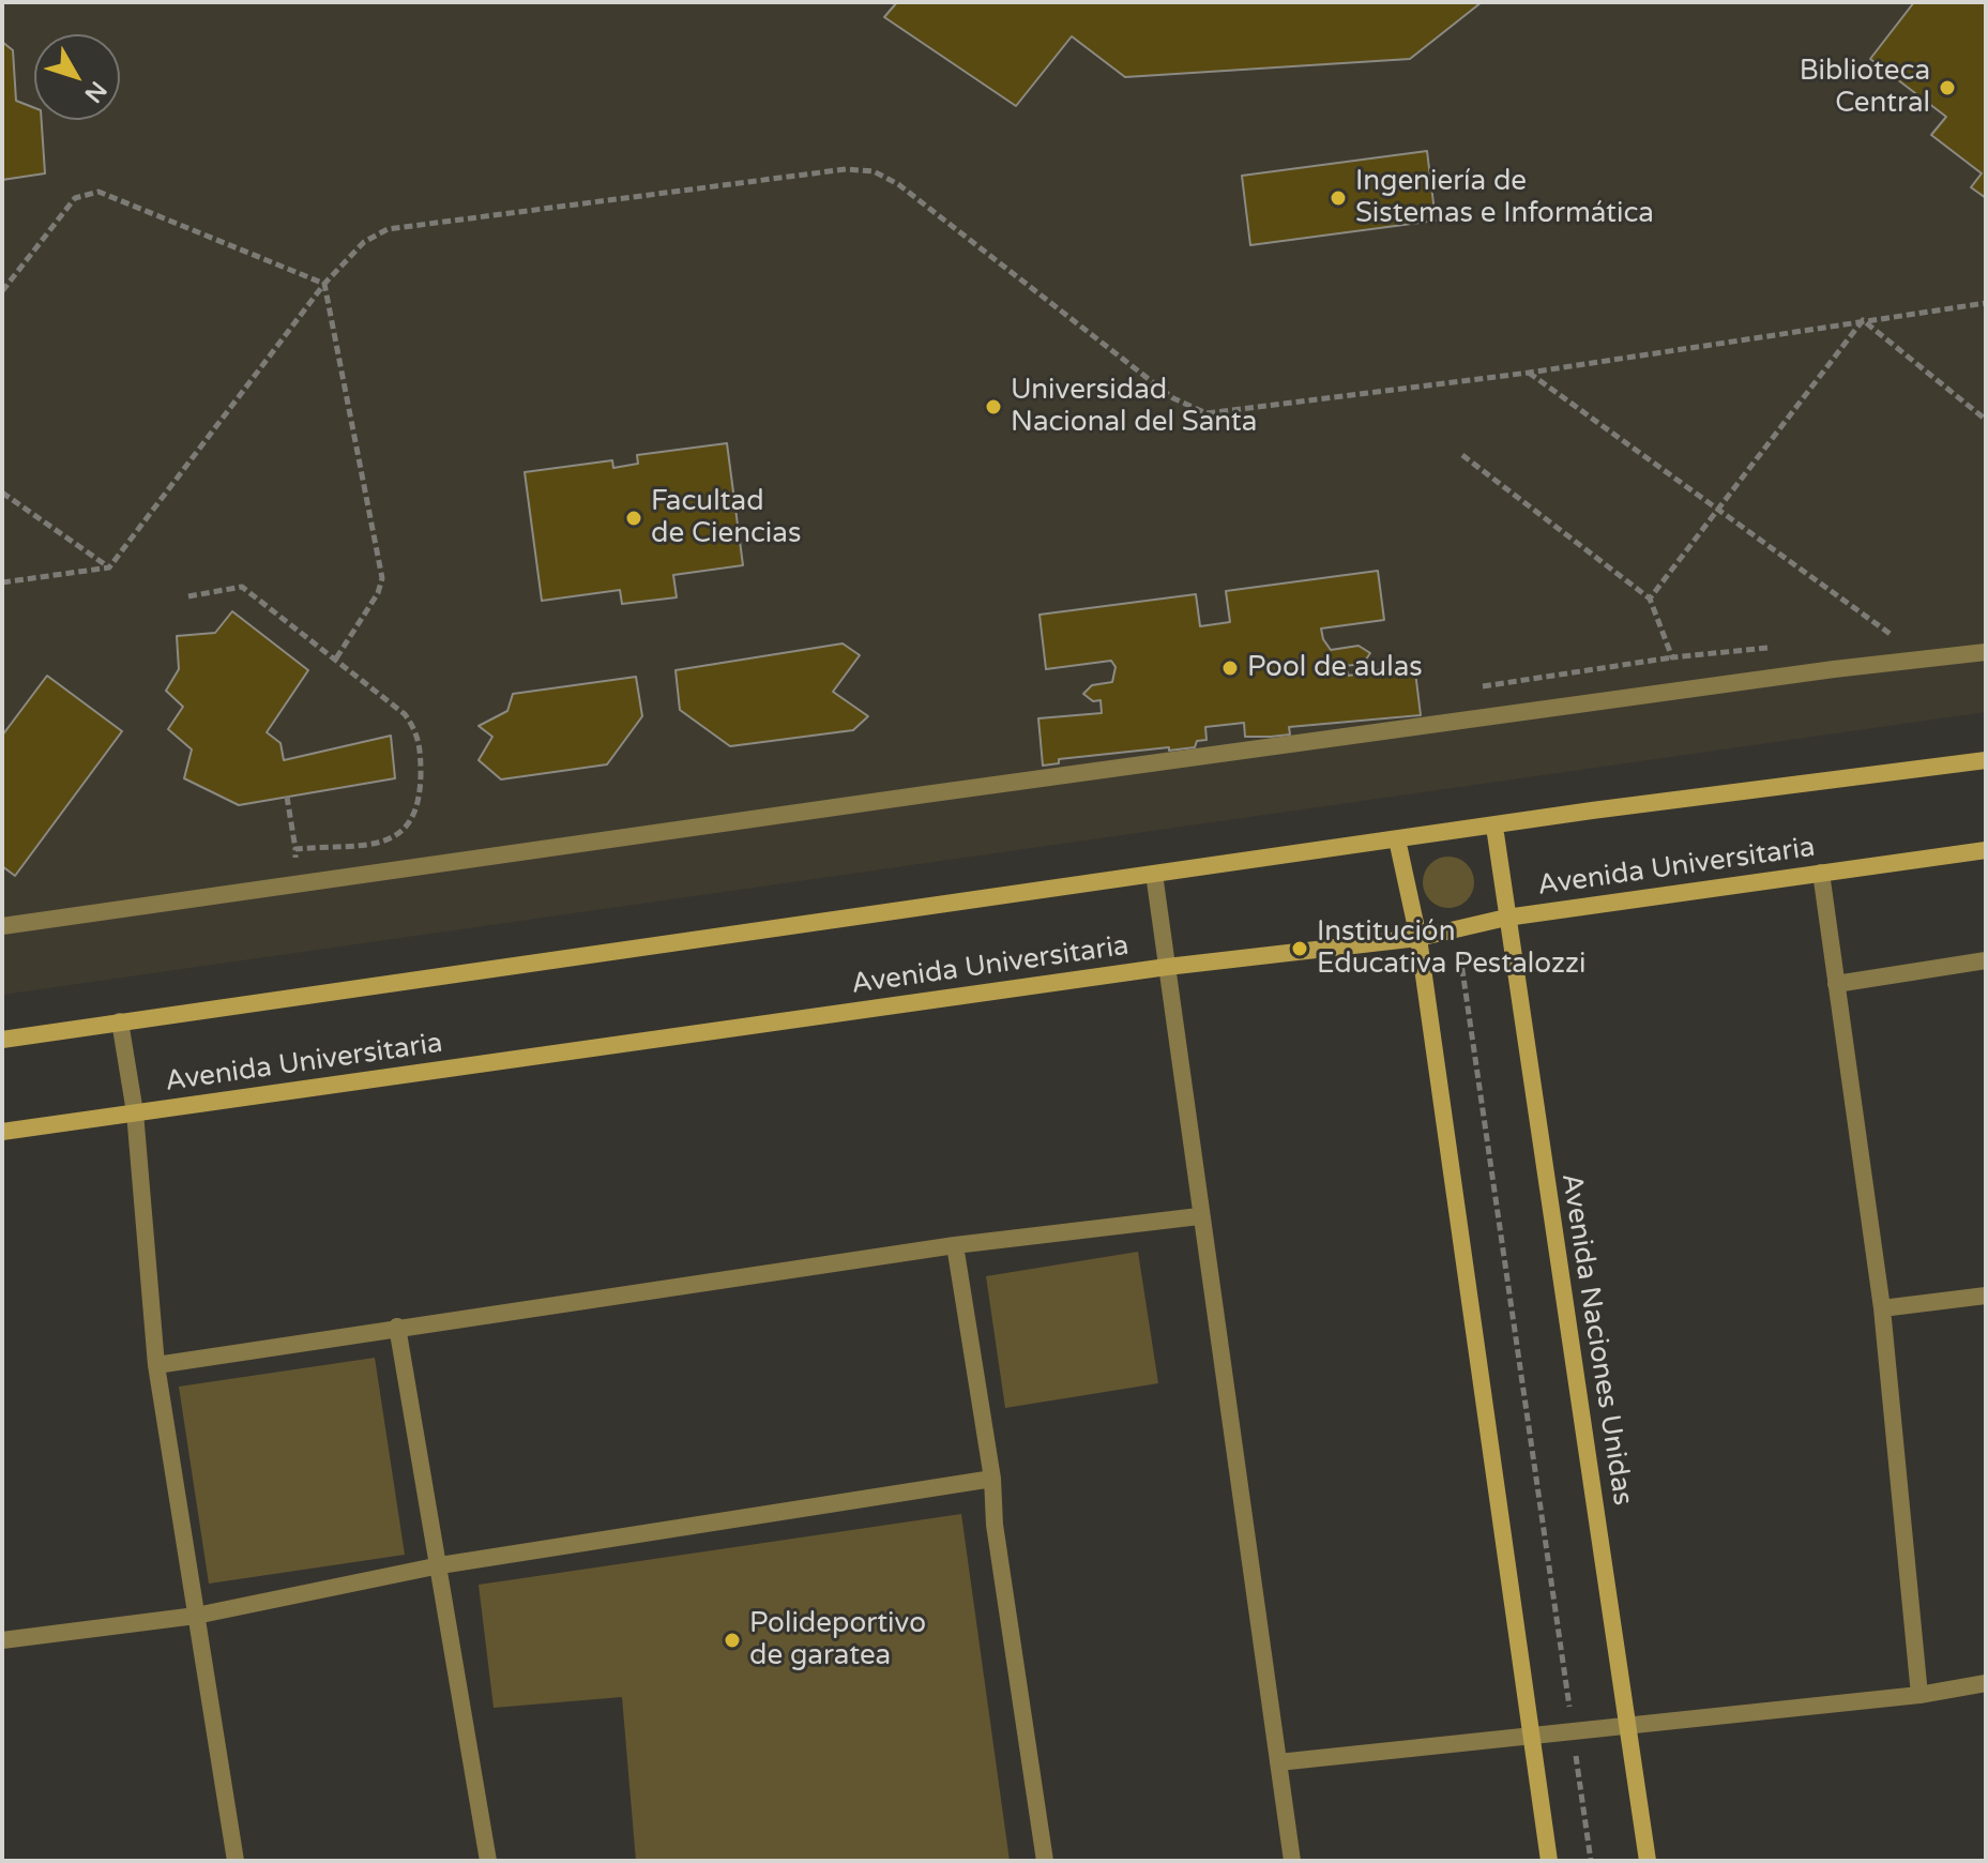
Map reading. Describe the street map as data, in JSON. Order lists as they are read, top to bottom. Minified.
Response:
{"streets":{"main road":["Avenida Universitaria","Avenida Naciones Unidas"]},"crossings":[["Avenida Universitaria","Avenida Naciones Unidas"]],"places":["Biblioteca Central","Ingeniería de Sistemas e Informática","Universidad Nacional del Santa","Facultad de Ciencias","Pool de aulas","Institución Educativa Pestalozzi","Polideportivo de garatea"],"north":"bottom right"}
